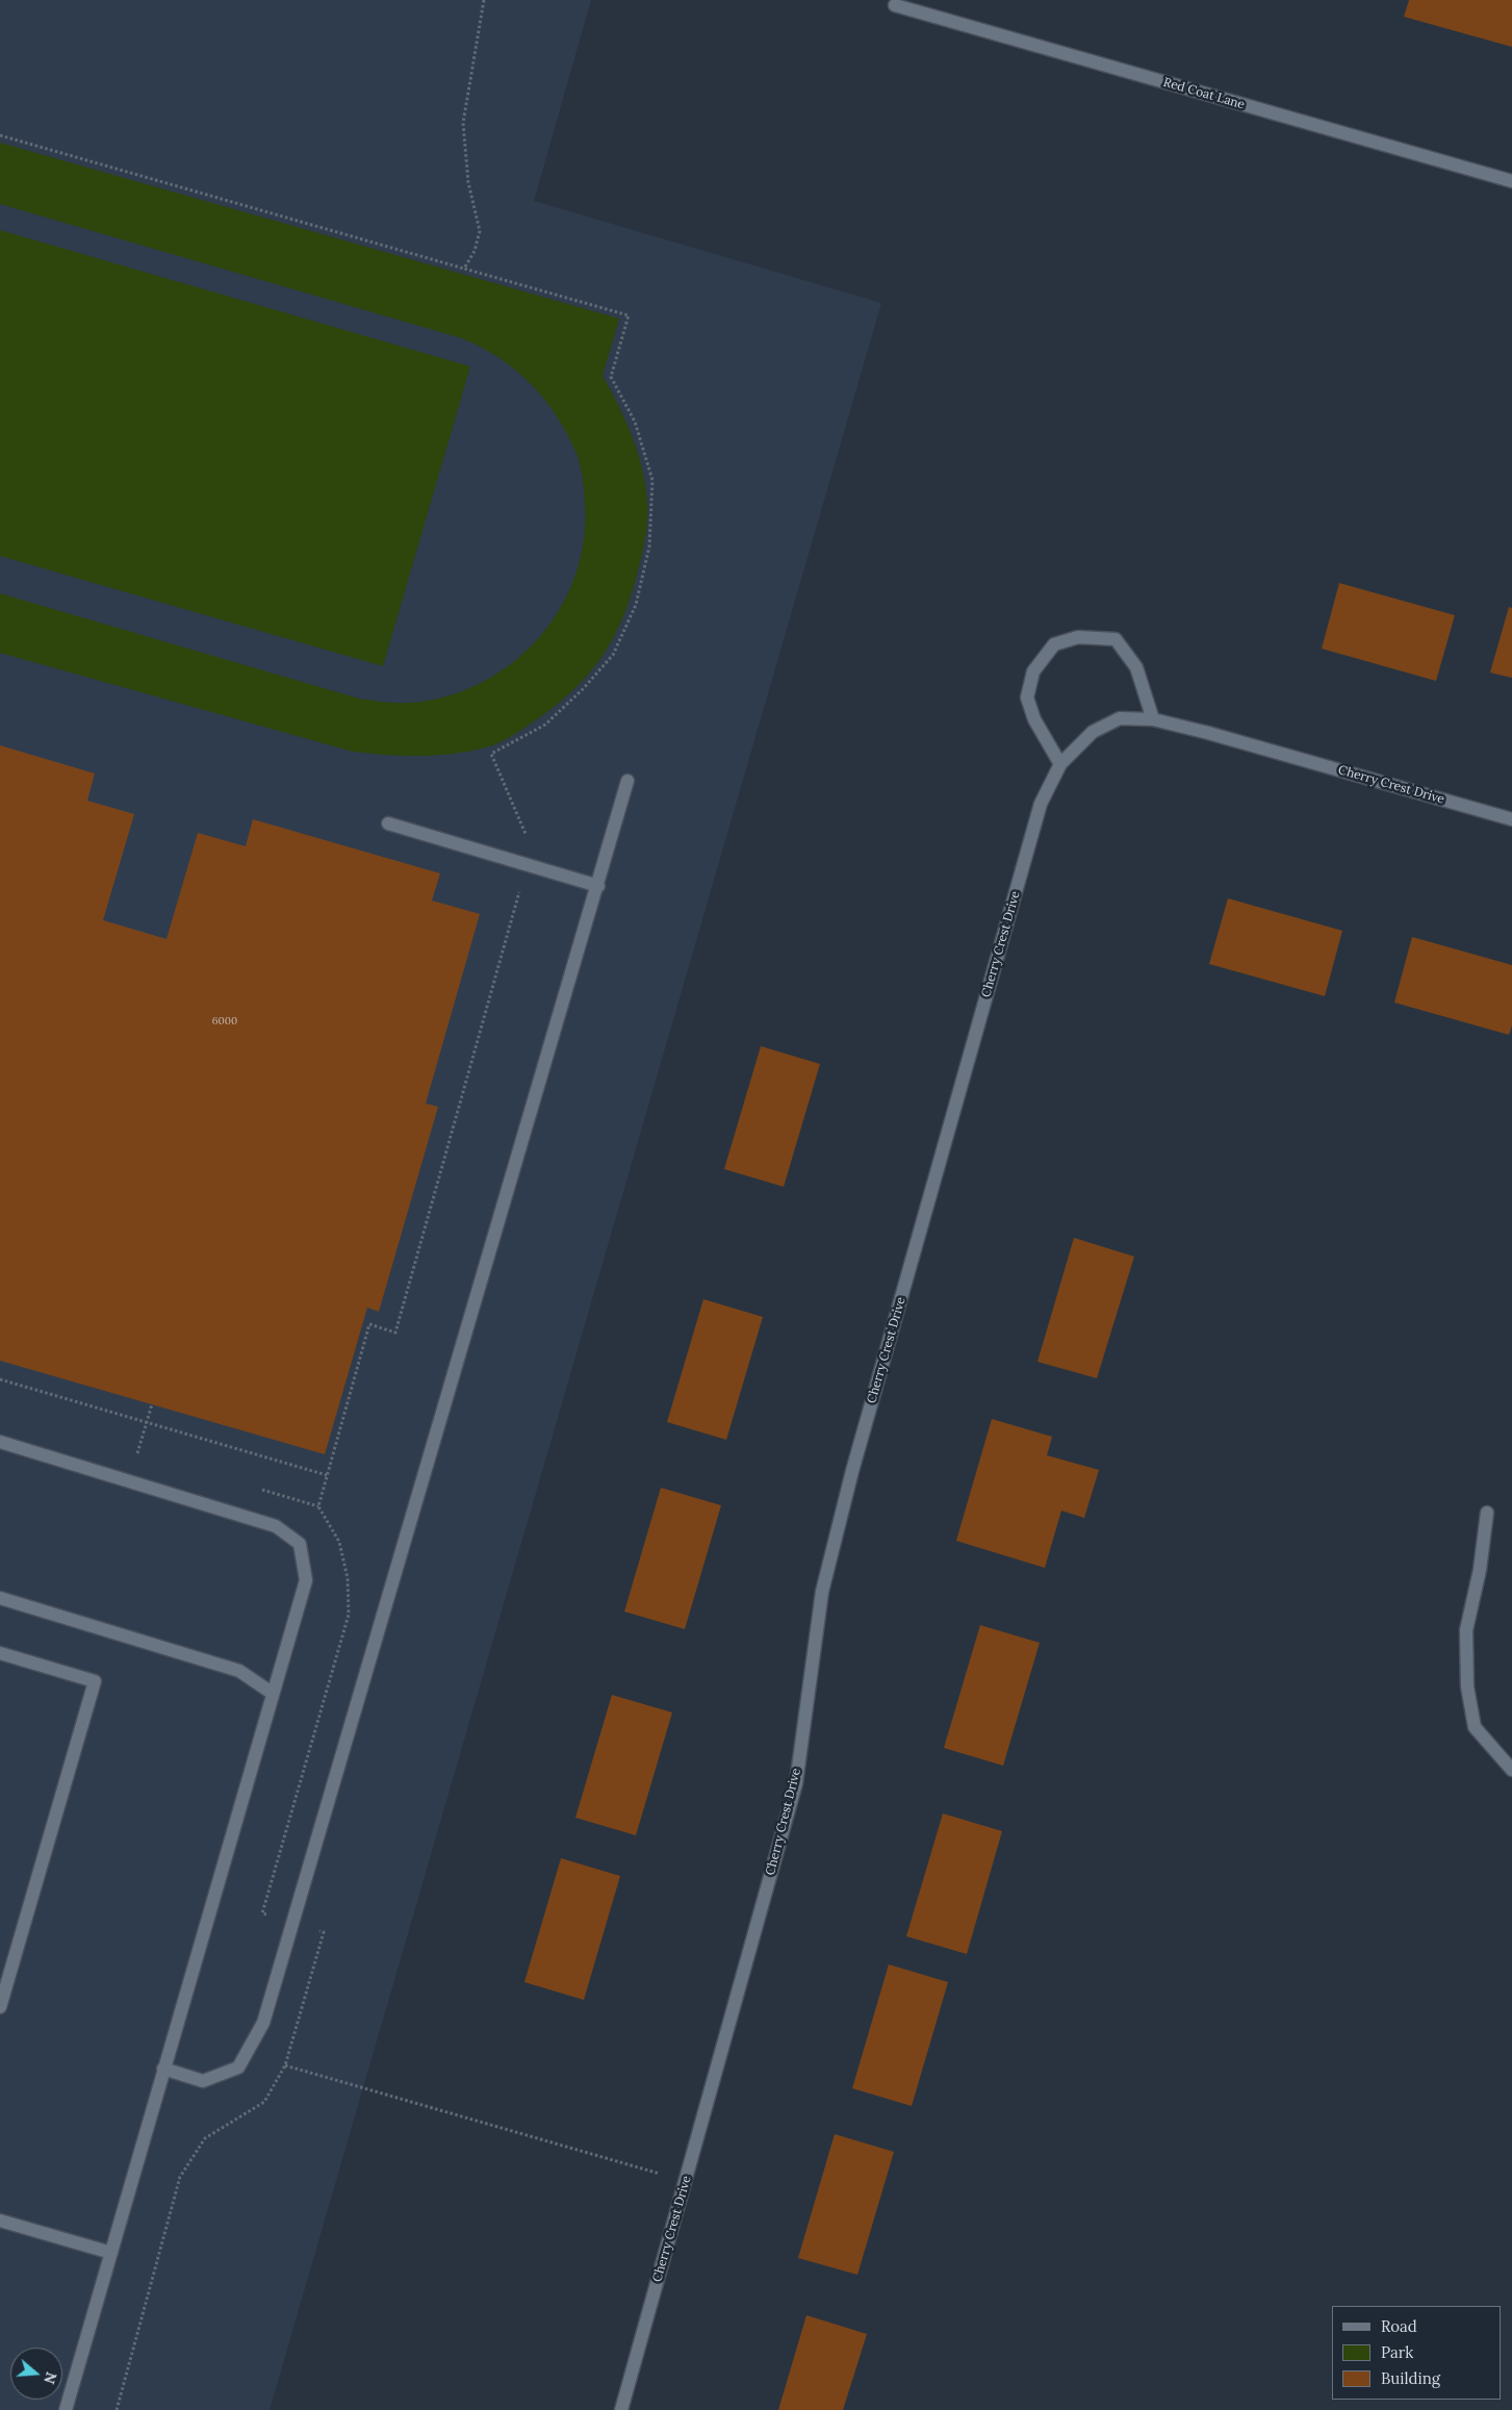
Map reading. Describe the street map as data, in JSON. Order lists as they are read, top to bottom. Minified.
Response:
{"streets":{"street":["Red Coat Lane","Cherry Crest Drive"]},"house_numbers":["6000"],"legend":["Road","Park","Building"],"north":"right"}
